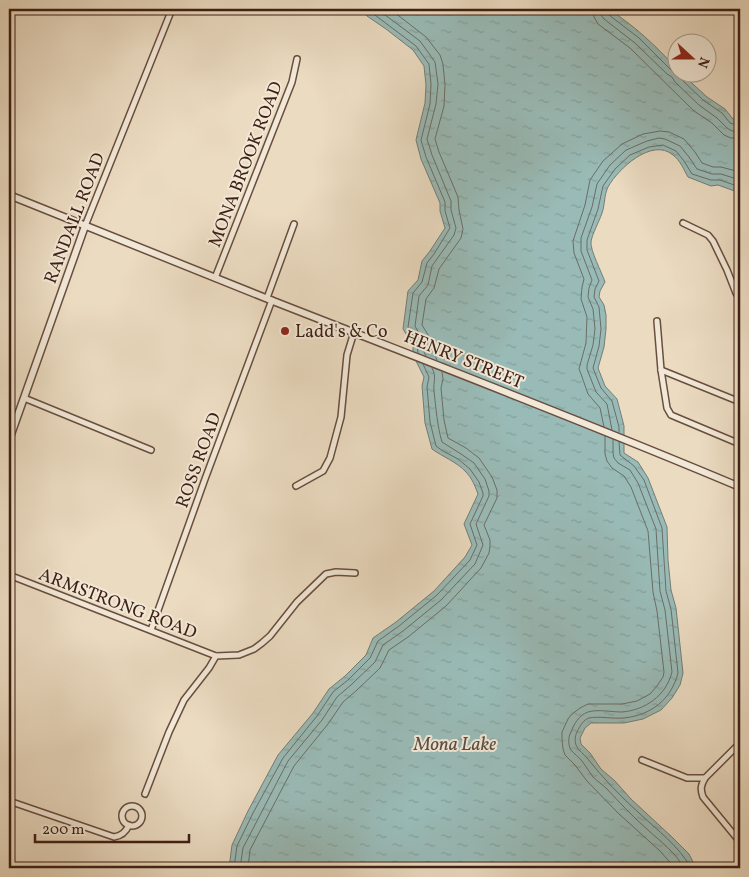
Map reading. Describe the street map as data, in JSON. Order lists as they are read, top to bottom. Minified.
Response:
{"streets":{"street":["MONA BROOK ROAD","RANDALL ROAD","HENRY STREET","ROSS ROAD","ARMSTRONG ROAD"]},"crossings":[["MONA BROOK ROAD","HENRY STREET"],["RANDALL ROAD","HENRY STREET"],["HENRY STREET","ROSS ROAD"],["ROSS ROAD","ARMSTRONG ROAD"]],"water":["Mona Lake"],"places":["Ladd's & Co"],"scale_bar":"200 m","north":"right"}
